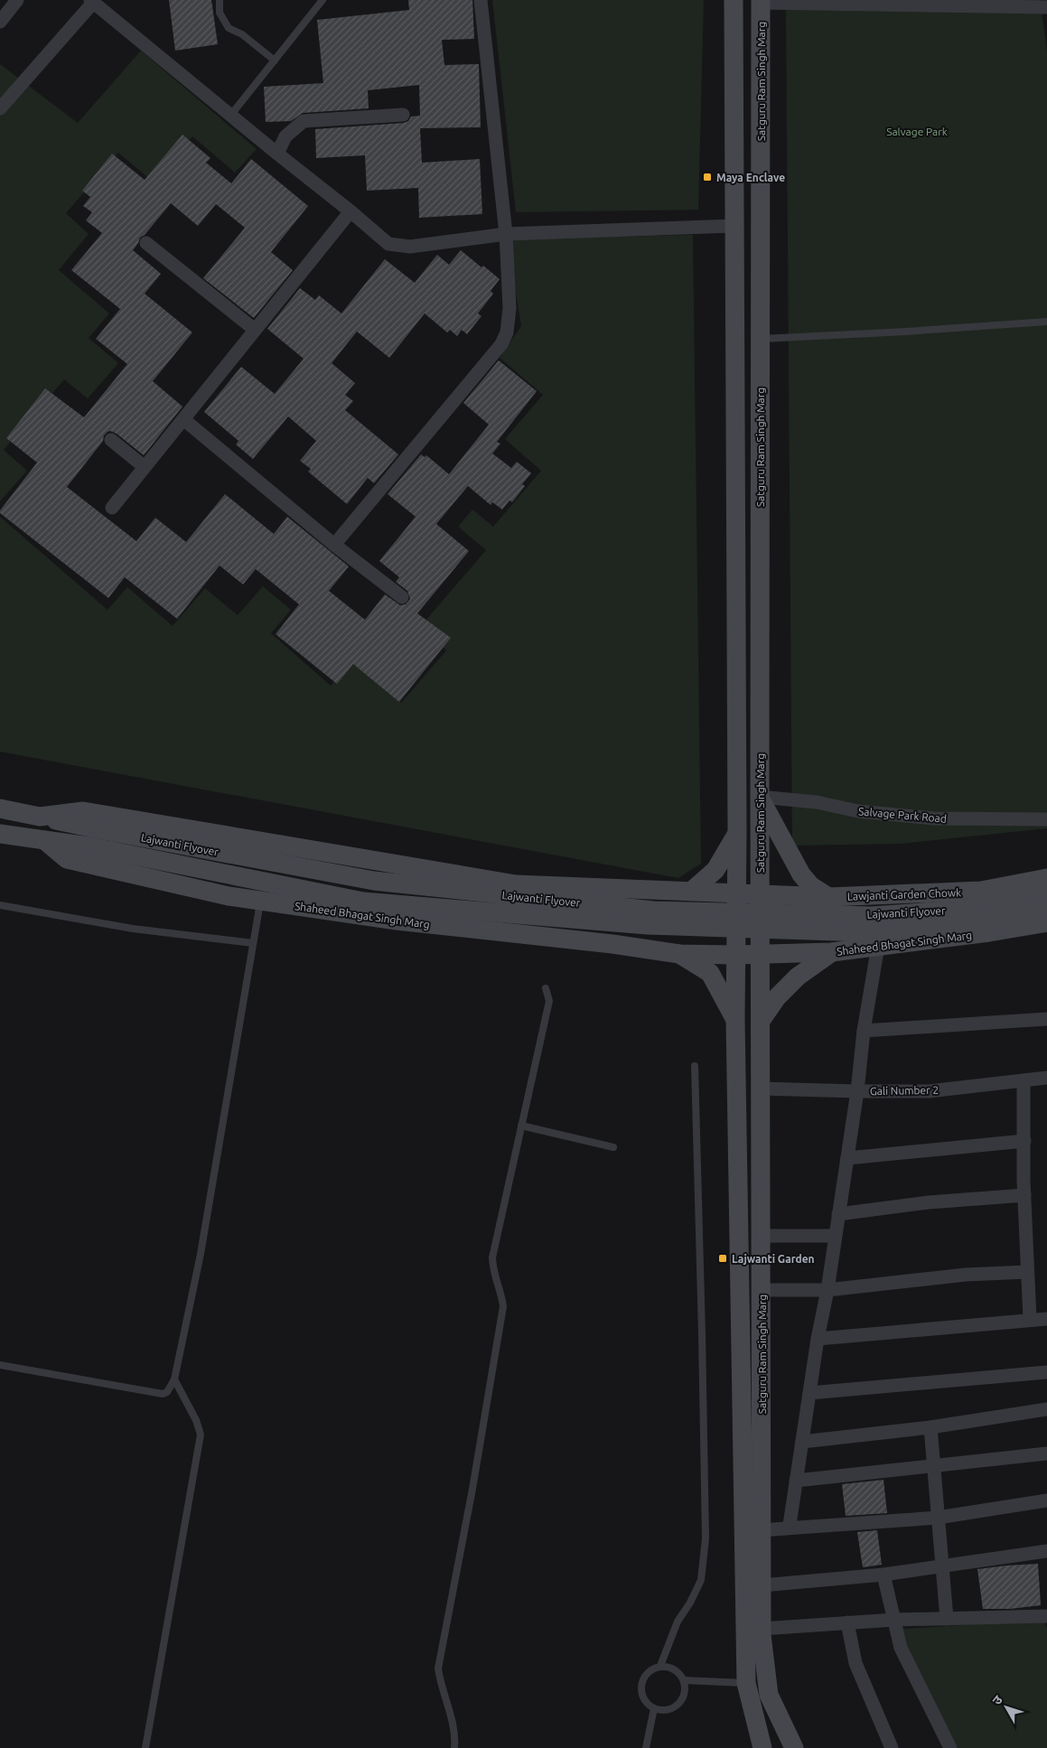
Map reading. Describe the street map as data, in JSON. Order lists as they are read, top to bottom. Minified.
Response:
{"streets":{"main road":["Satguru Ram Singh Marg","Lajwanti Flyover","Lawjanti Garden Chowk","Shaheed Bhagat Singh Marg"],"street":["Salvage Park Road","Gali Number 2"]},"crossings":[["Satguru Ram Singh Marg","Salvage Park Road"],["Satguru Ram Singh Marg","Lawjanti Garden Chowk"],["Satguru Ram Singh Marg","Shaheed Bhagat Singh Marg"],["Satguru Ram Singh Marg","Gali Number 2"],["Lajwanti Flyover","Shaheed Bhagat Singh Marg"]],"parks":["Salvage Park"],"places":{"transit":["Maya Enclave","Lajwanti Garden"]},"north":"top left"}
